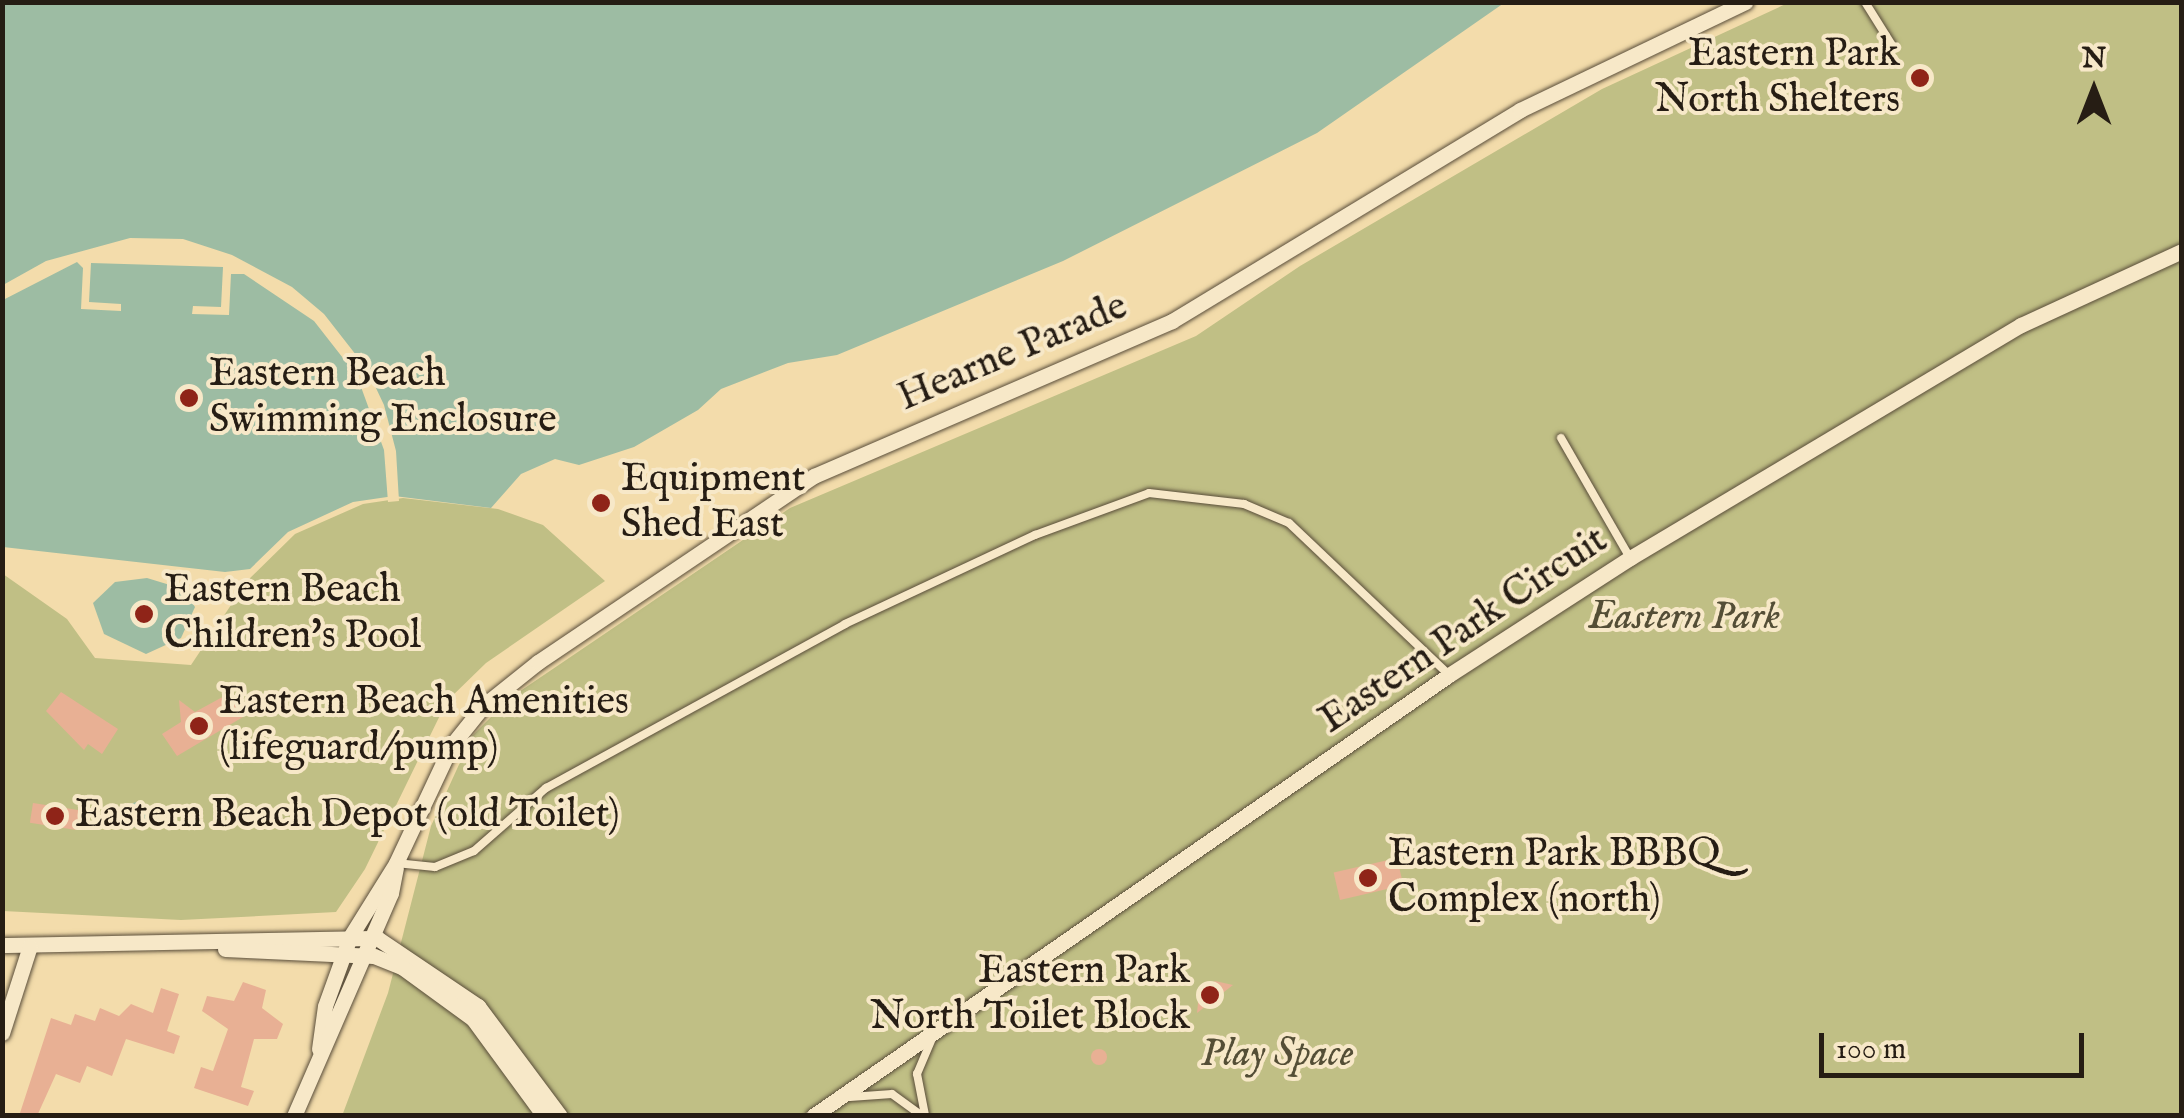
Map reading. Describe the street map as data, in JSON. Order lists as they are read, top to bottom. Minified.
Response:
{"streets":{"street":["Hearne Parade","Eastern Park Circuit"]},"parks":["Eastern Park","Play Space"],"places":["Eastern Park North Shelters","Eastern Beach Swimming Enclosure","Equipment Shed East","Eastern Beach Children's Pool","Eastern Beach Amenities (lifeguard/pump)","Eastern Beach Depot (old Toilet)","Eastern Park BBBQ Complex (north)","Eastern Park North Toilet Block"],"scale_bar":"100 m","north":"top"}
